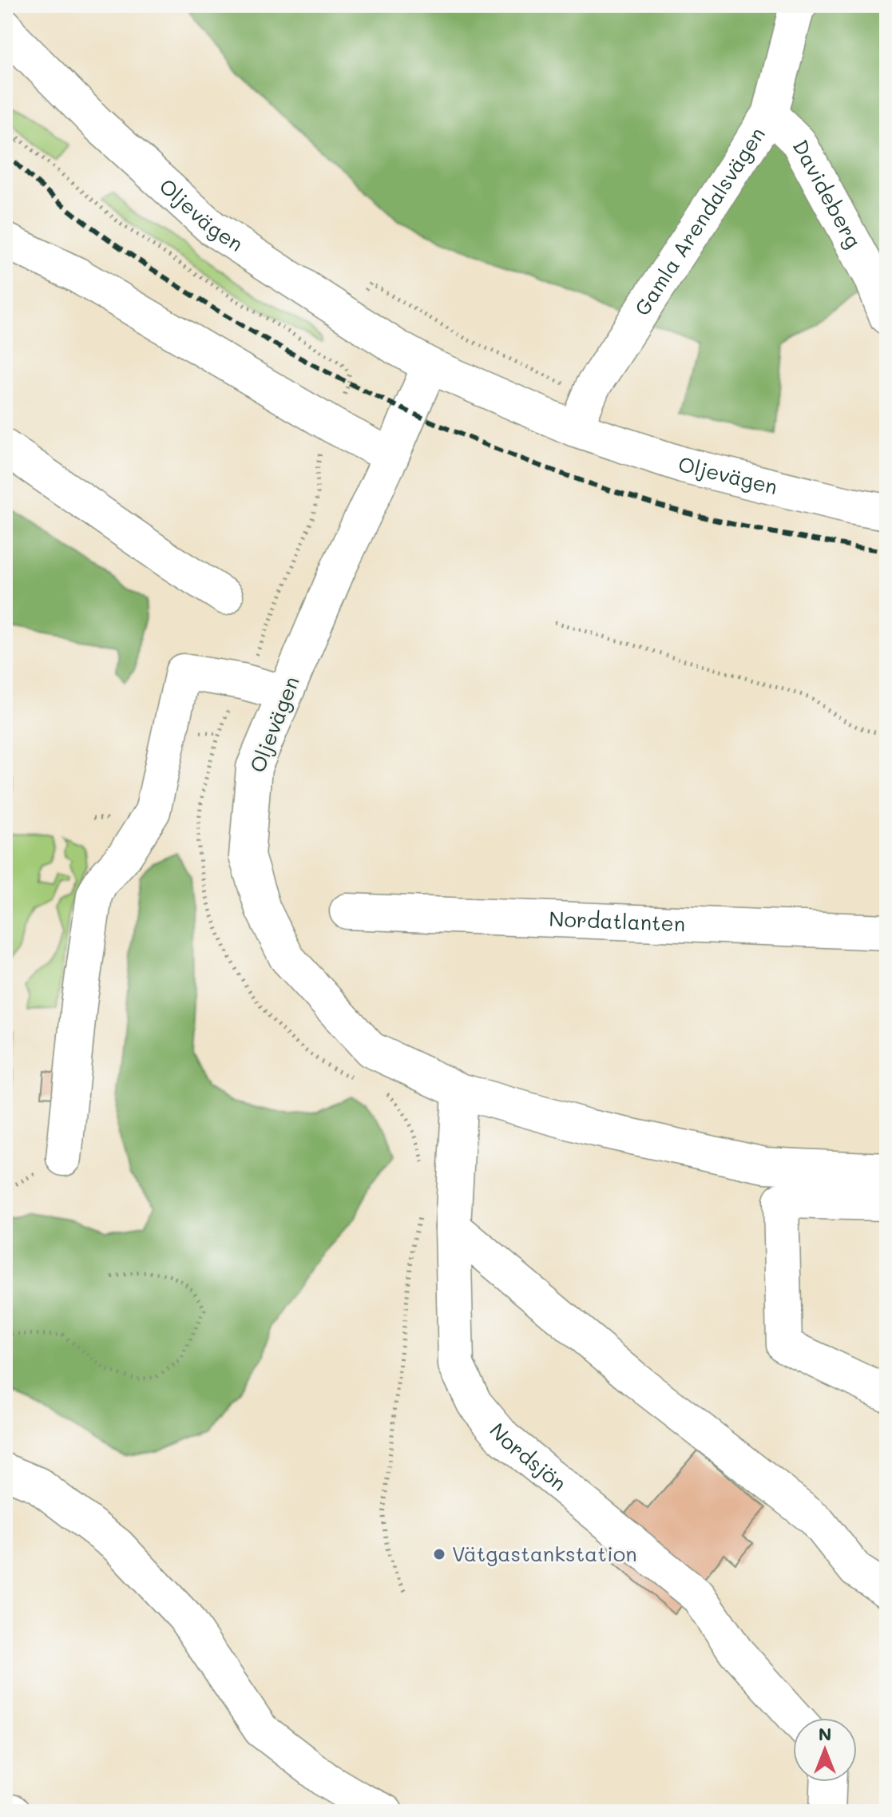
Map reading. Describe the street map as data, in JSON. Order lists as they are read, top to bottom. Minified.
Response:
{"streets":{"street":["Davideberg","Oljevägen","Gamla Arendalsvägen","Nordatlanten","Nordsjön"]},"crossings":[["Davideberg","Gamla Arendalsvägen"],["Oljevägen","Gamla Arendalsvägen"],["Oljevägen","Nordsjön"]],"places":["Vätgastankstation"],"north":"top"}
